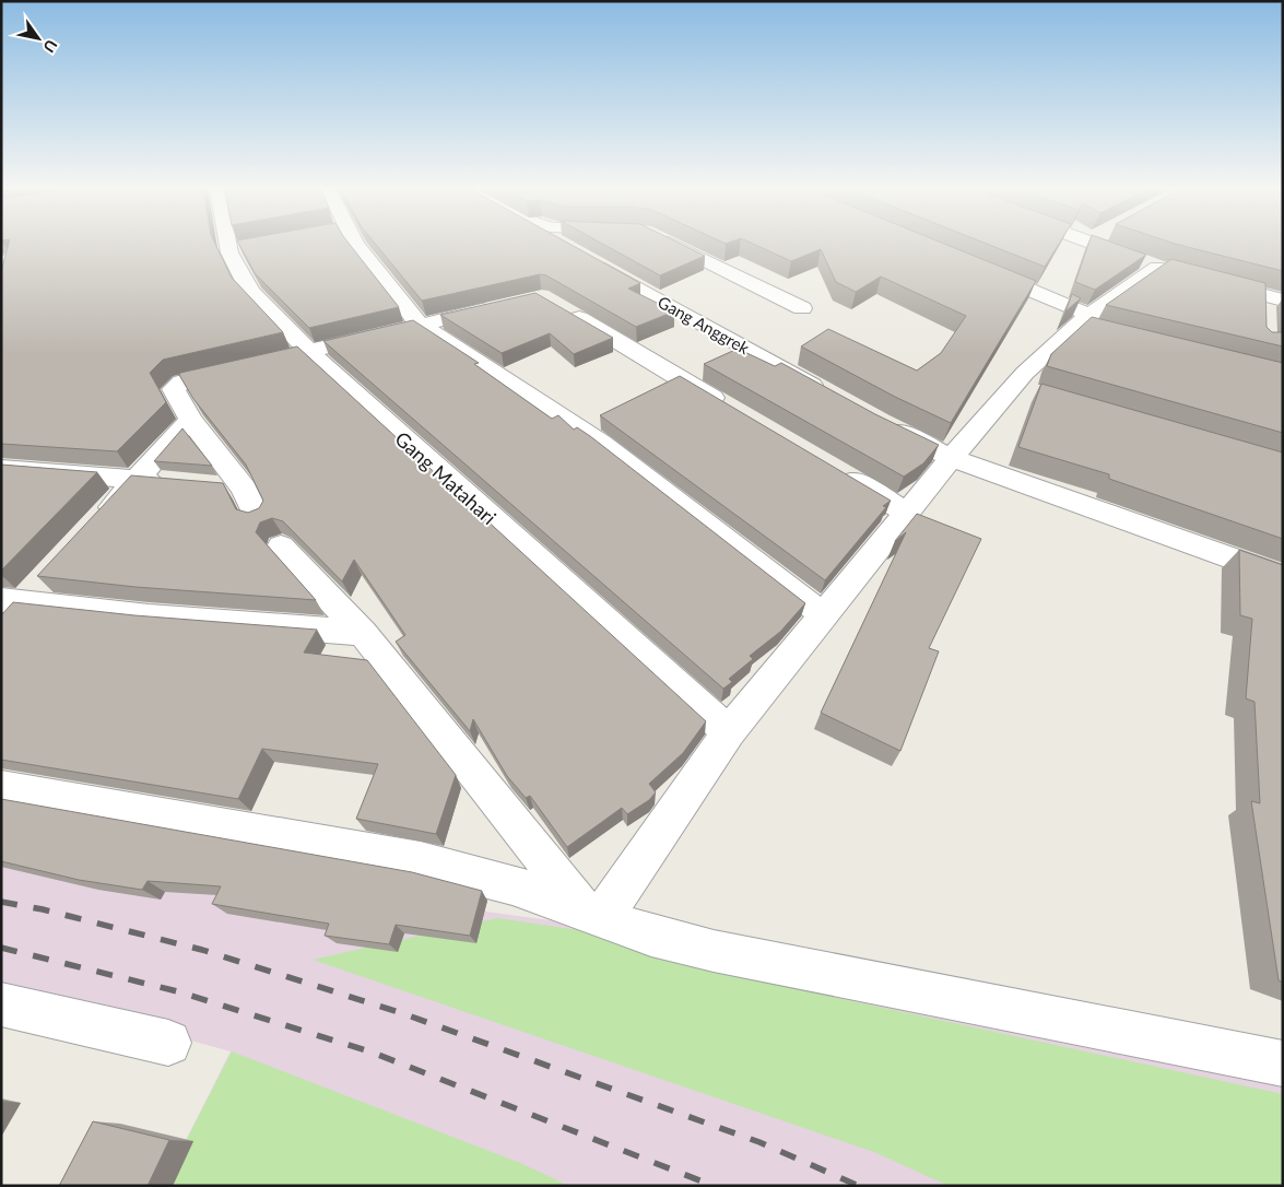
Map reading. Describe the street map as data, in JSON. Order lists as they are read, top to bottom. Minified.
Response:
{"streets":{"street":["Gang Anggrek","Gang Matahari"]},"north":"bottom right"}
